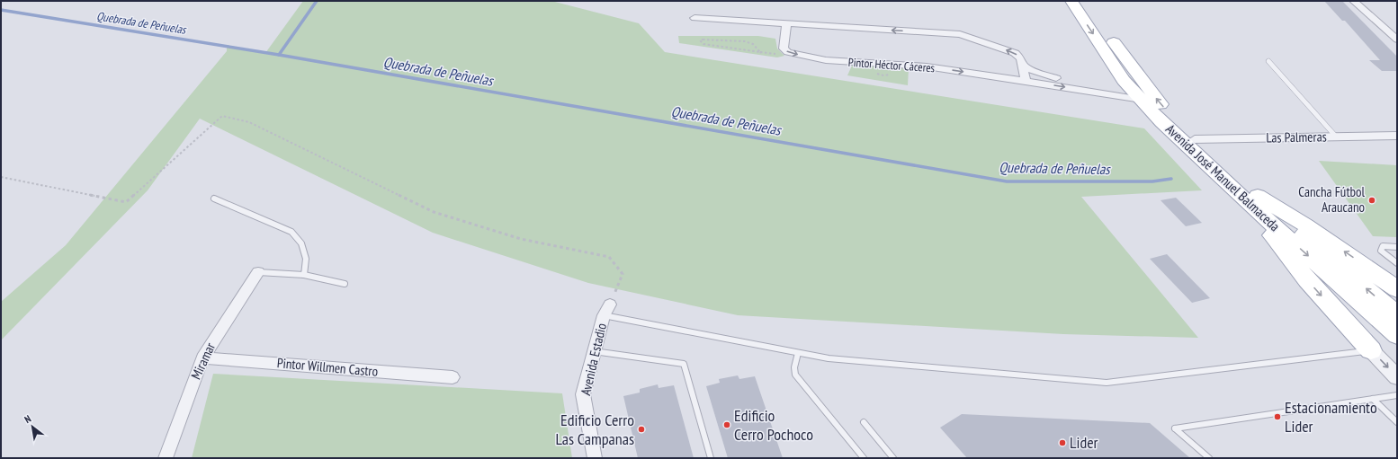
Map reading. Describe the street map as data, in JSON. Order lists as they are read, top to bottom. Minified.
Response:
{"streets":{"main road":["Avenida José Manuel Balmaceda"],"street":["Pintor Héctor Cáceres","Las Palmeras","Avenida Estadio","Miramar","Pintor Willmen Castro"]},"crossings":[["Pintor Héctor Cáceres","Avenida José Manuel Balmaceda"],["Las Palmeras","Avenida José Manuel Balmaceda"],["Miramar","Pintor Willmen Castro"]],"water":["Quebrada de Peñuelas"],"places":["Cancha Fútbol Araucano","Estacionamiento Lider","Edificio Cerro Pochoco","Edificio Cerro Las Campanas","Lider"],"north":"top left"}
